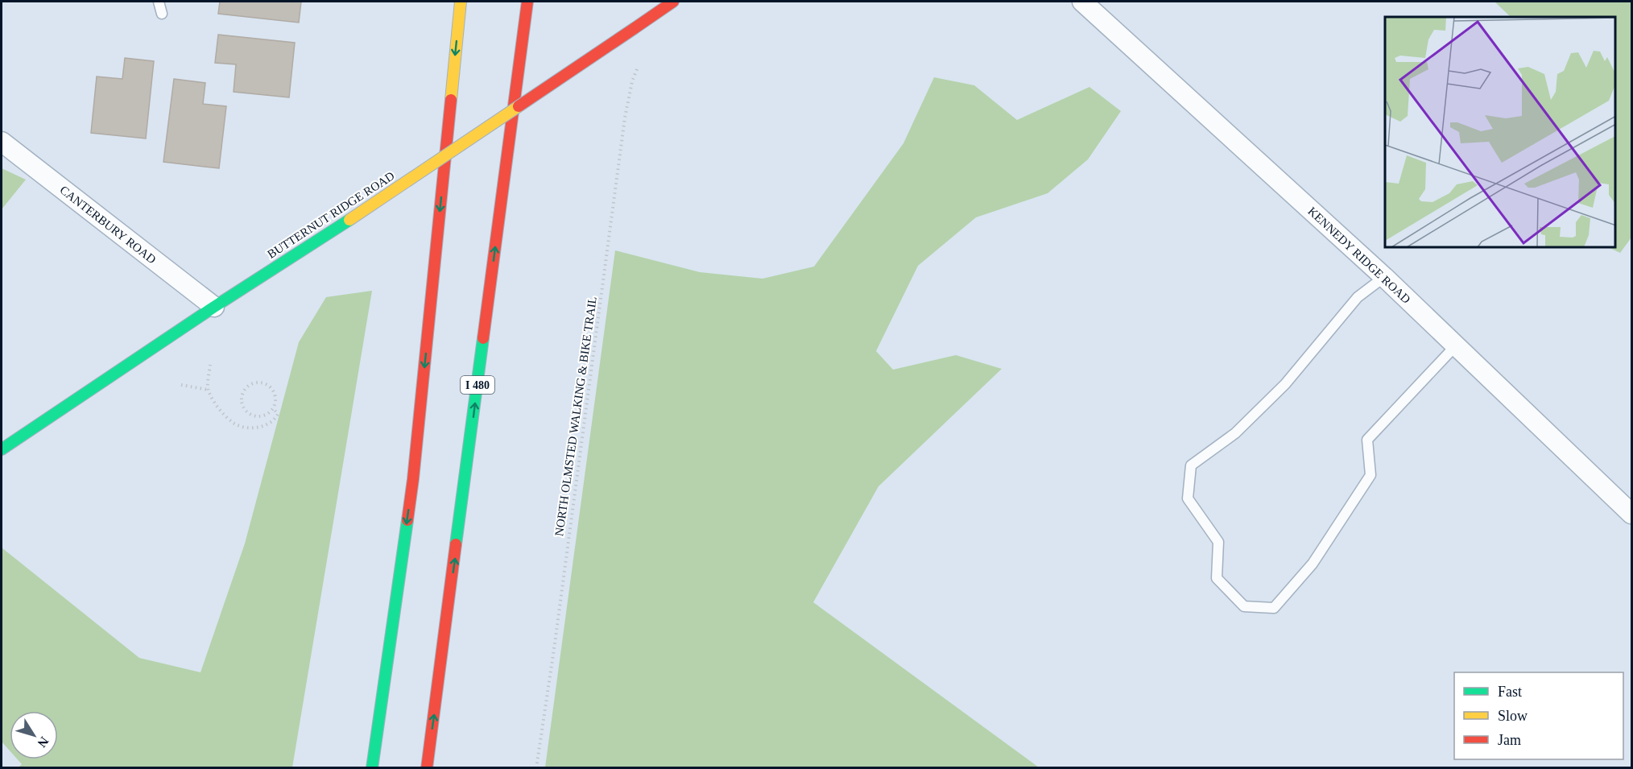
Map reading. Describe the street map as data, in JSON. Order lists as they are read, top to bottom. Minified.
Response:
{"streets":{"main road":["BUTTERNUT RIDGE ROAD","I 480"],"street":["CANTERBURY ROAD","KENNEDY RIDGE ROAD"],"path":["NORTH OLMSTED WALKING & BIKE TRAIL"]},"crossings":[["BUTTERNUT RIDGE ROAD","CANTERBURY ROAD"]],"legend":["Fast","Slow","Jam"],"north":"bottom right"}
